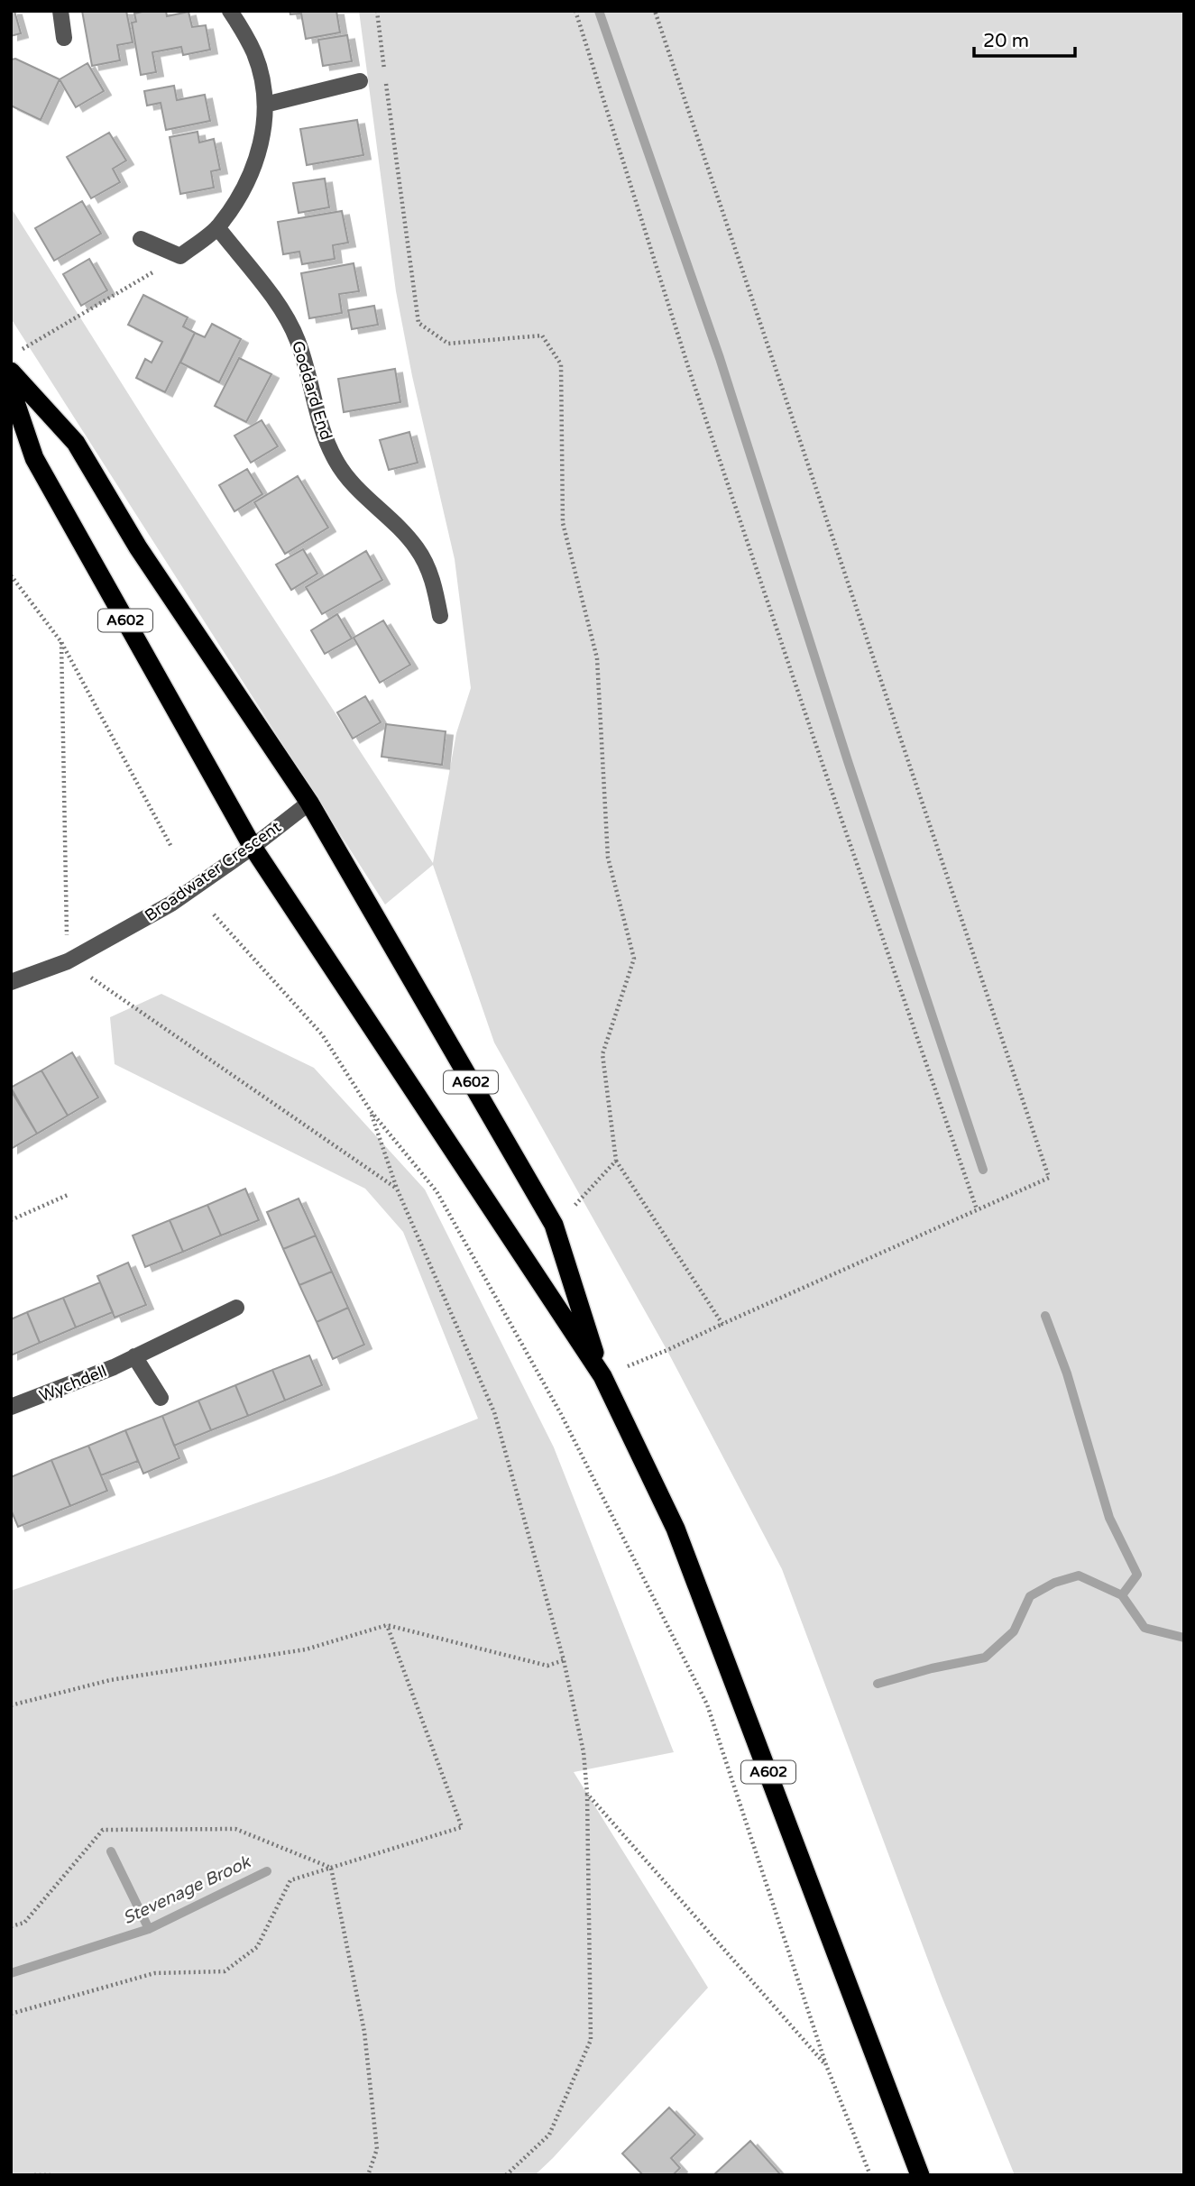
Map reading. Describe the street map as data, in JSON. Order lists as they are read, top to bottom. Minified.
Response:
{"streets":{"highway":["A602"],"street":["Goddard End","Broadwater Crescent","Wychdell"]},"crossings":[["A602","Broadwater Crescent"]],"water":["Stevenage Brook"],"scale_bar":"20 m"}
